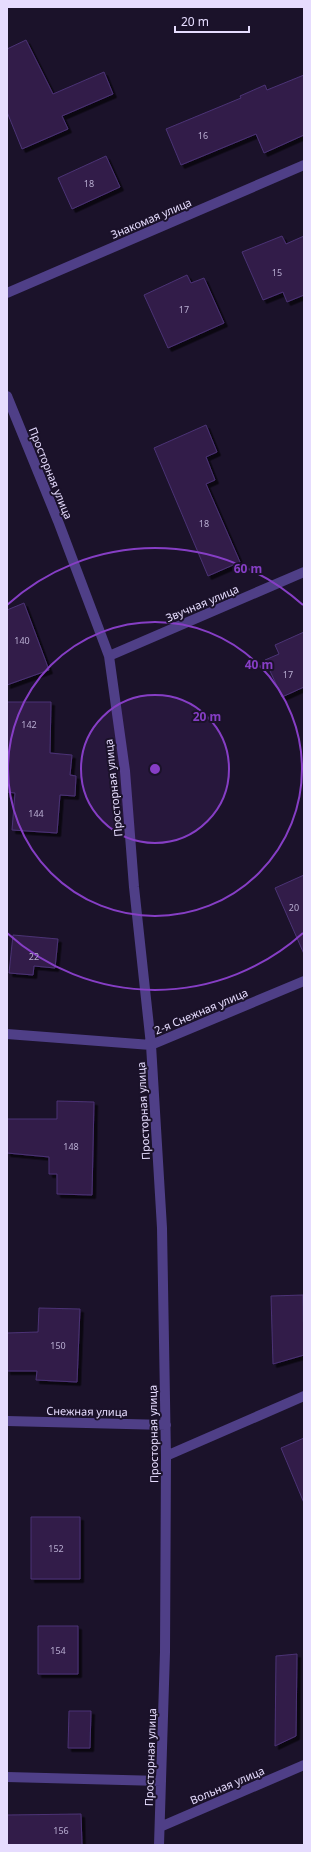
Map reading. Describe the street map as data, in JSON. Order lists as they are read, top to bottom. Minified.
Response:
{"streets":{"street":["Знакомая улица","Просторная улица","Звучная улица","2-я Снежная улица","Снежная улица","Вольная улица"]},"crossings":[["Просторная улица","Звучная улица"],["Просторная улица","2-я Снежная улица"],["Просторная улица","Снежная улица"],["Просторная улица","Вольная улица"]],"house_numbers":["16","18","15","17","18","140","17","142","144","20","22","148","150","152","154","156"],"scale_bar":"20 m","rings":["60 m","40 m","20 m"]}
